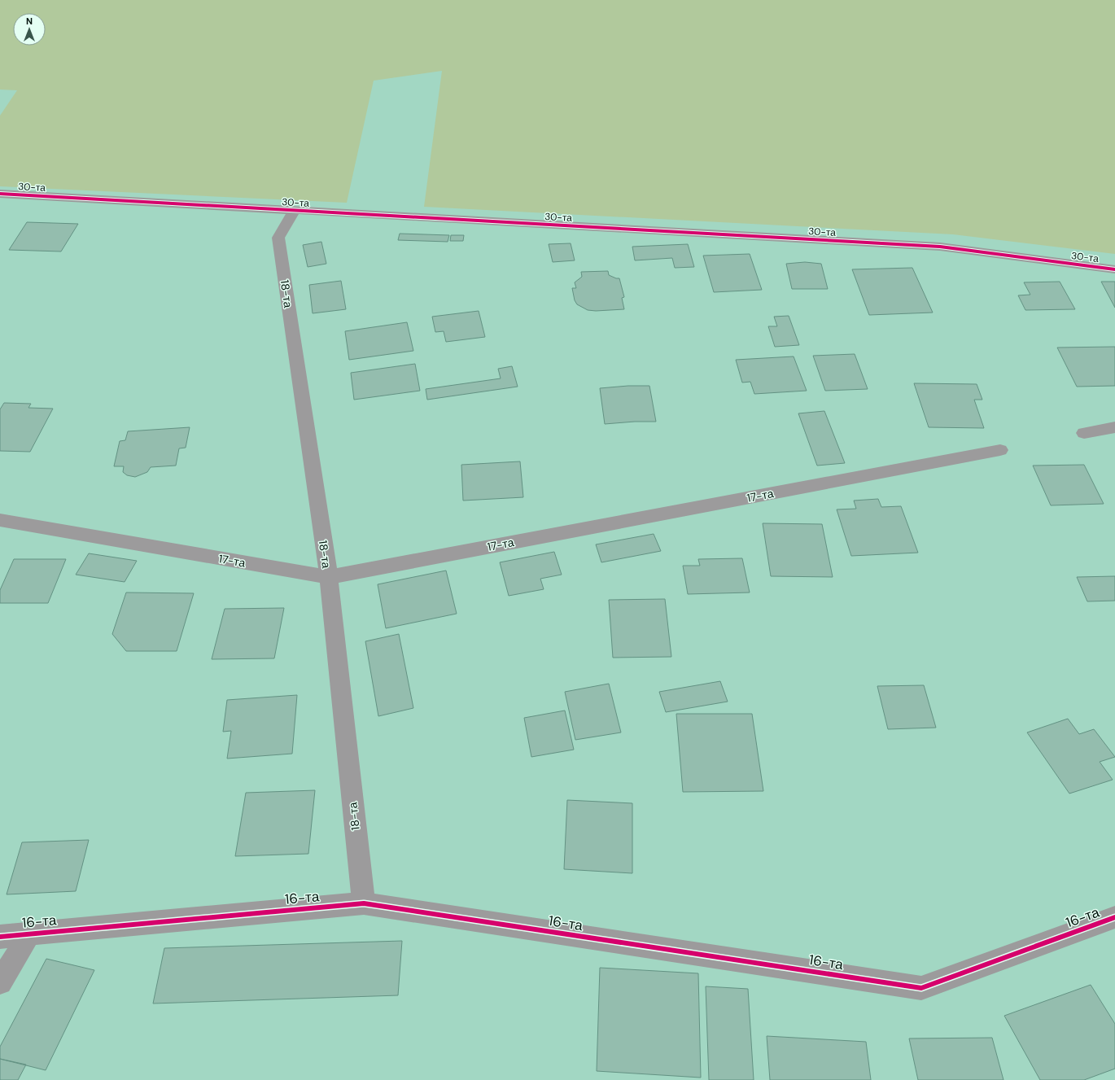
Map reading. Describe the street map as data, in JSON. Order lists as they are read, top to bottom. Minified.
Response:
{"streets":{"street":["30-та","18-та","17-та","16-та"]},"crossings":[["30-та","18-та"],["18-та","17-та"],["18-та","16-та"]],"north":"top"}
